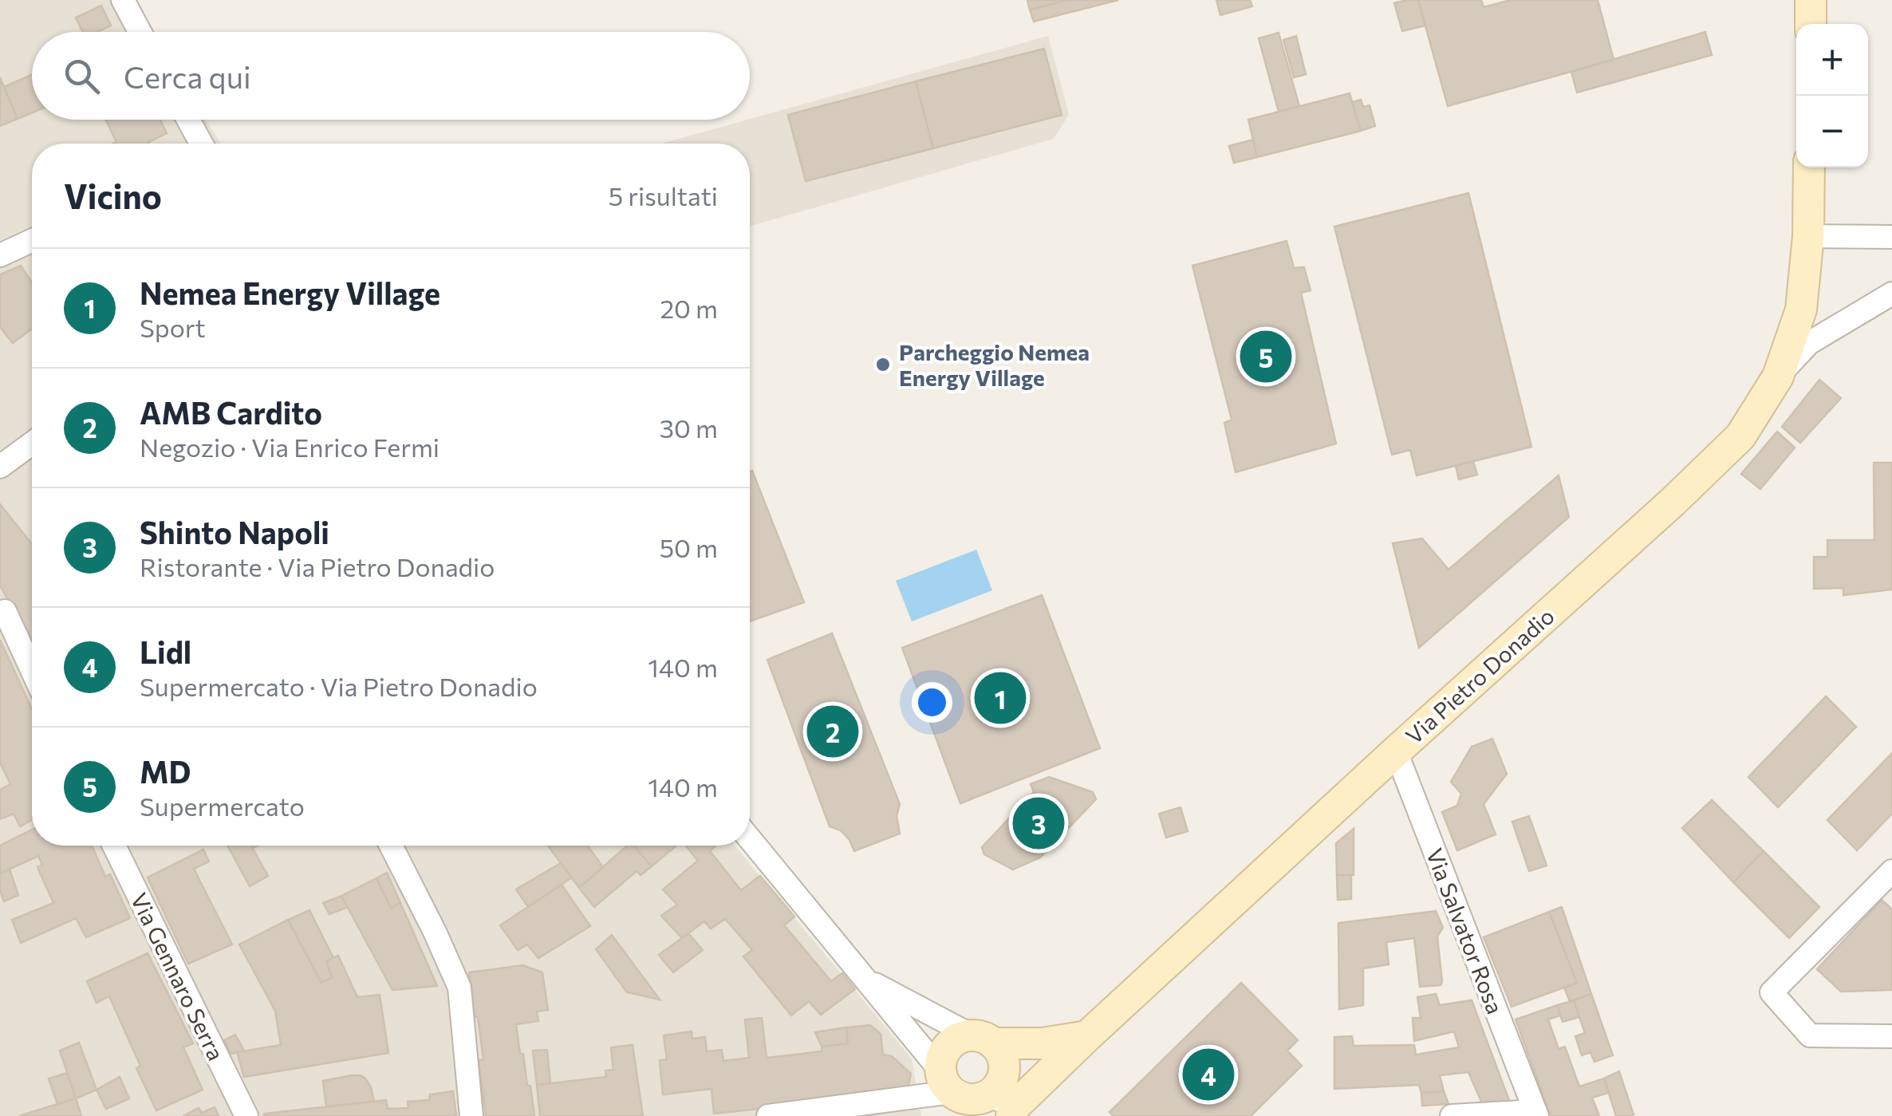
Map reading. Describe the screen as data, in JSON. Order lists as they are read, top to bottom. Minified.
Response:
{"streets":{"main road":["Via Pietro Donadio"],"street":["Via Salvator Rosa","Via Gennaro Serra"]},"crossings":[["Via Pietro Donadio","Via Salvator Rosa"]],"places":["Parcheggio Nemea Energy Village"],"page":{"map_buttons":["+","−"],"search":"Cerca qui","heading":["Vicino","5 risultati"],"list":[{"mark":"1","name":"Nemea Energy Village","note":"Sport","value":"20 m"},{"mark":"2","name":"AMB Cardito","note":"Negozio · Via Enrico Fermi","value":"30 m"},{"mark":"3","name":"Shinto Napoli","note":"Ristorante · Via Pietro Donadio","value":"50 m"},{"mark":"4","name":"Lidl","note":"Supermercato · Via Pietro Donadio","value":"140 m"},{"mark":"5","name":"MD","note":"Supermercato","value":"140 m"}],"pins":["5","1","2","3","4"]}}
